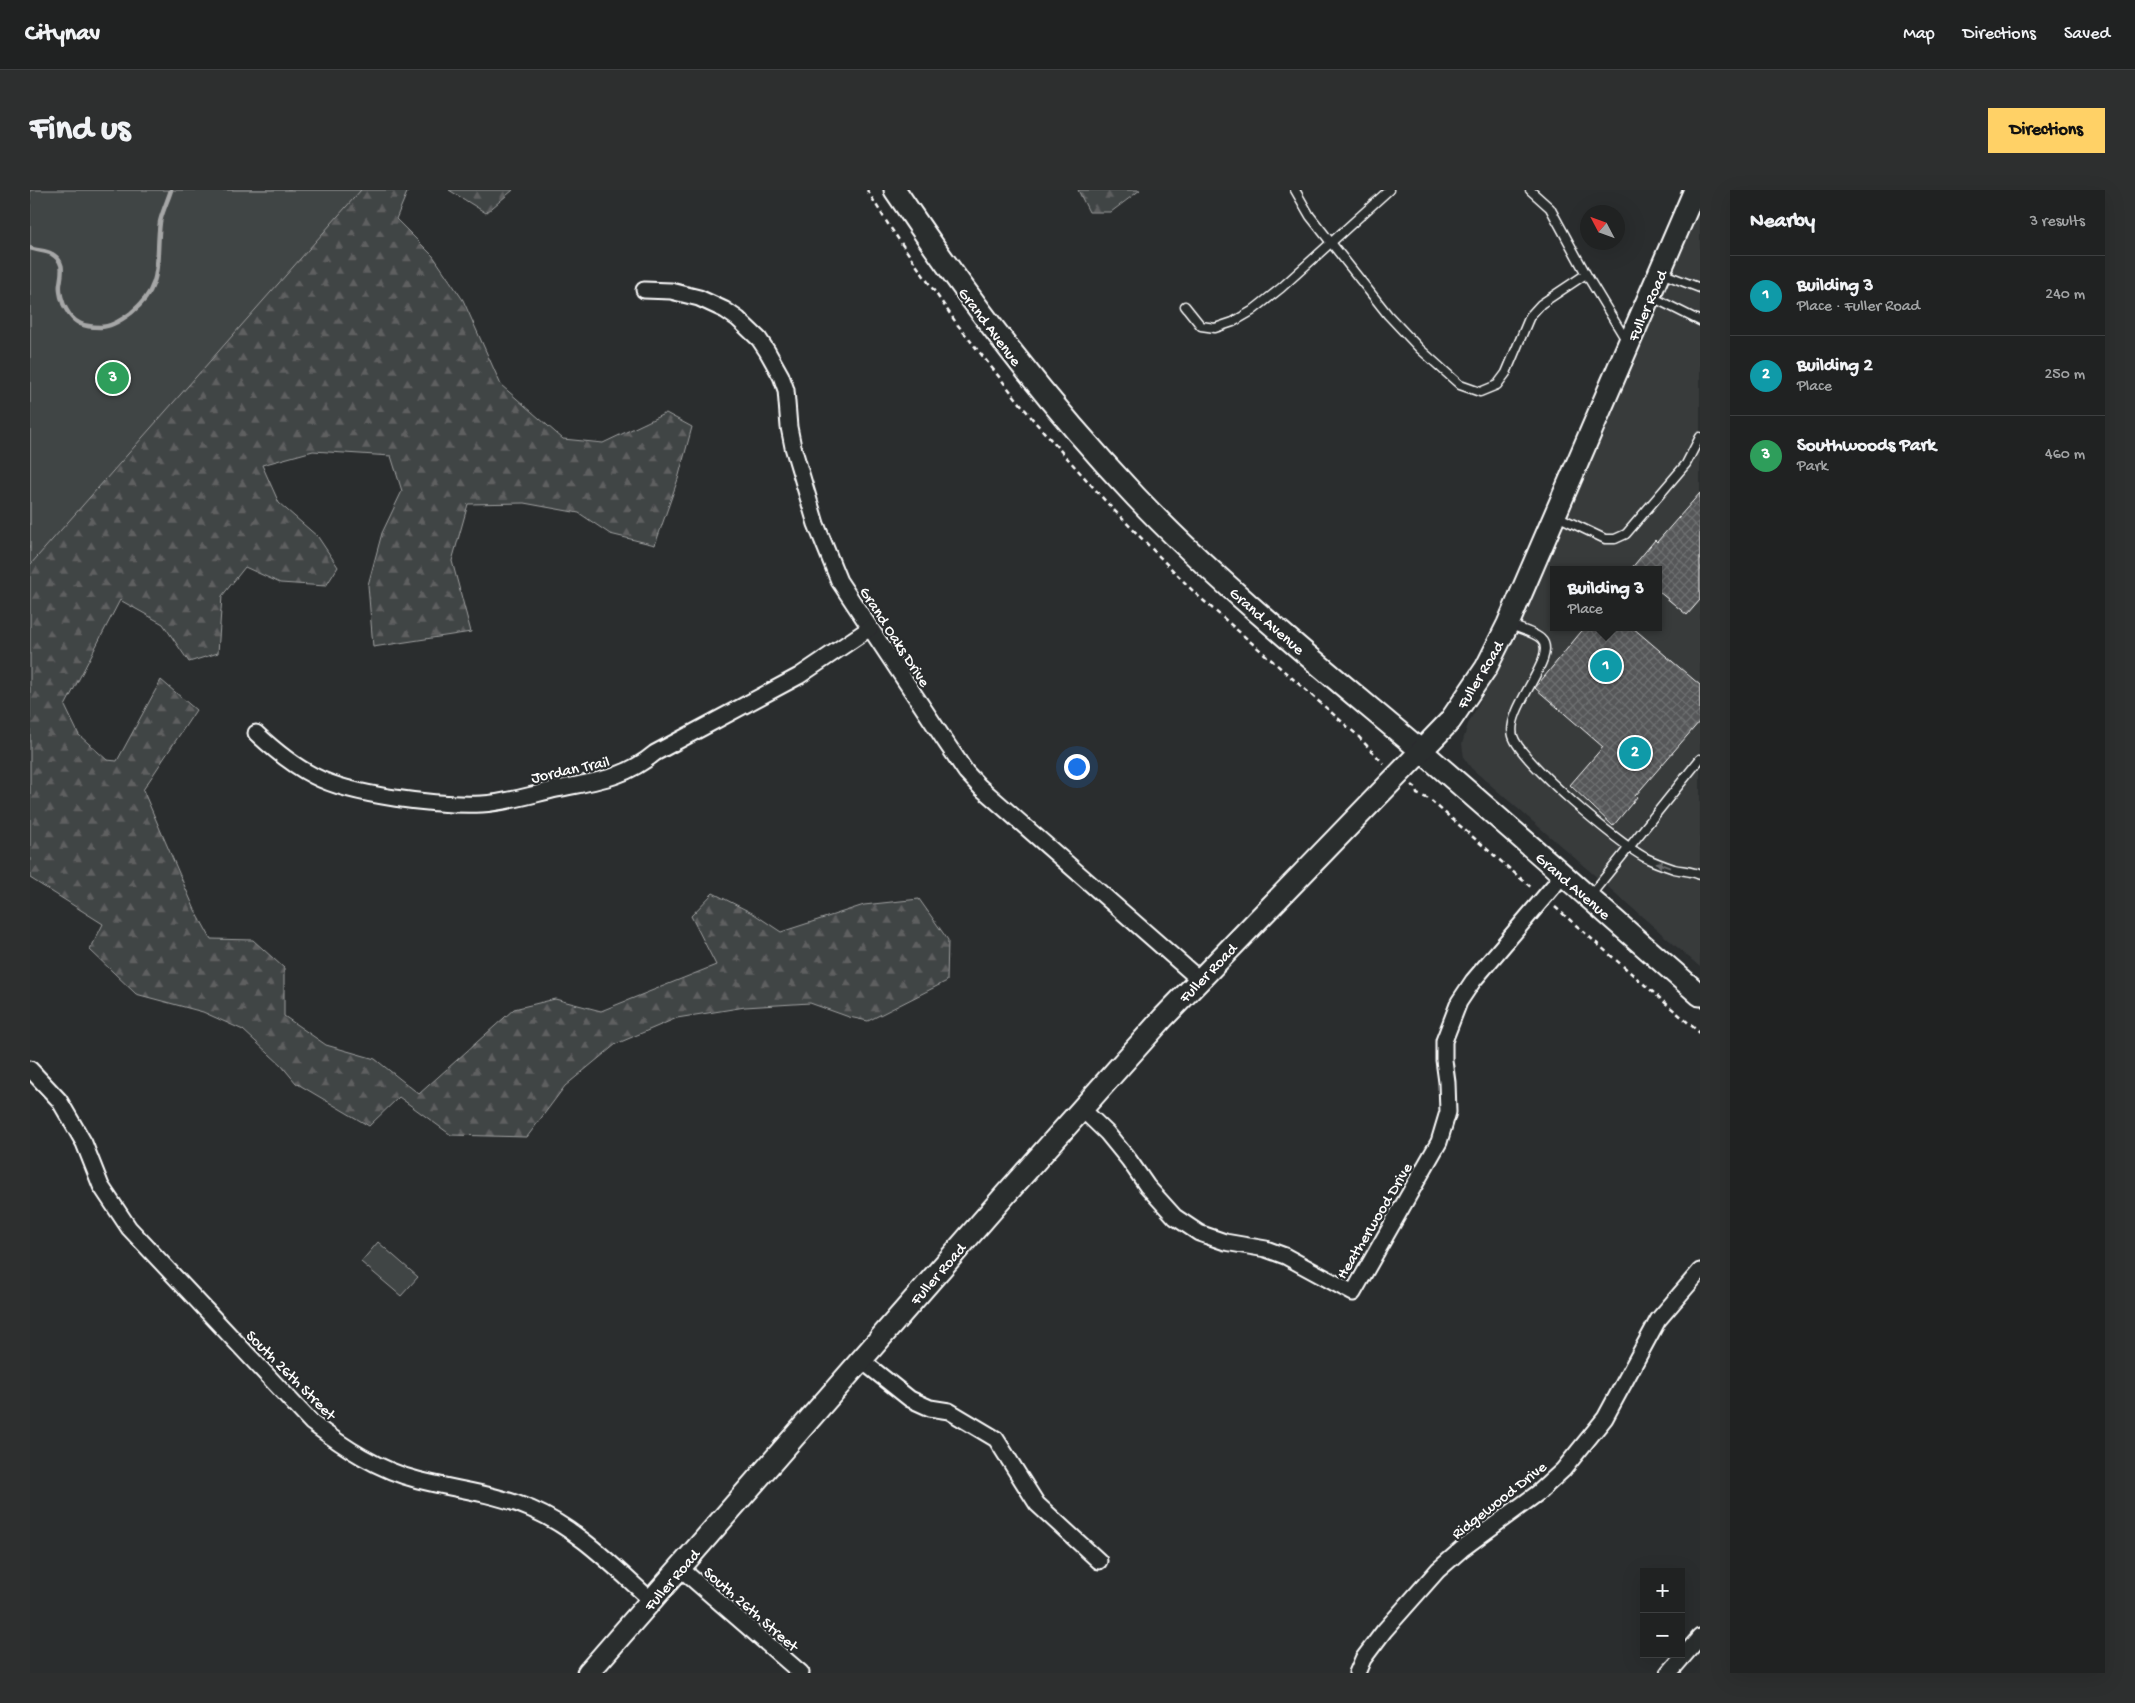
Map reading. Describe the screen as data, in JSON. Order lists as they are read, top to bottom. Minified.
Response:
{"streets":{"street":["Fuller Road","Grand Avenue","Grand Oaks Drive","Jordan Trail","Heatherwood Drive","South 26th Street","Ridgewood Drive"]},"crossings":[["Fuller Road","Grand Avenue"],["Fuller Road","Grand Oaks Drive"],["Fuller Road","Heatherwood Drive"],["Fuller Road","South 26th Street"],["Grand Avenue","Heatherwood Drive"],["Grand Oaks Drive","Jordan Trail"]],"north":"top left","page":{"header":"Citynav","nav":["Map","Directions","Saved"],"buttons":"Directions","title":"Find us","heading":["Nearby","3 results"],"list":[{"mark":"1","name":"Building 3","note":"Place · Fuller Road","value":"240 m"},{"mark":"2","name":"Building 2","note":"Place","value":"250 m"},{"mark":"3","name":"Southwoods Park","note":"Park","value":"460 m"}],"pins":["3","1","2"],"popup":["Building 3","Place"],"map_buttons":["+","−"]}}
